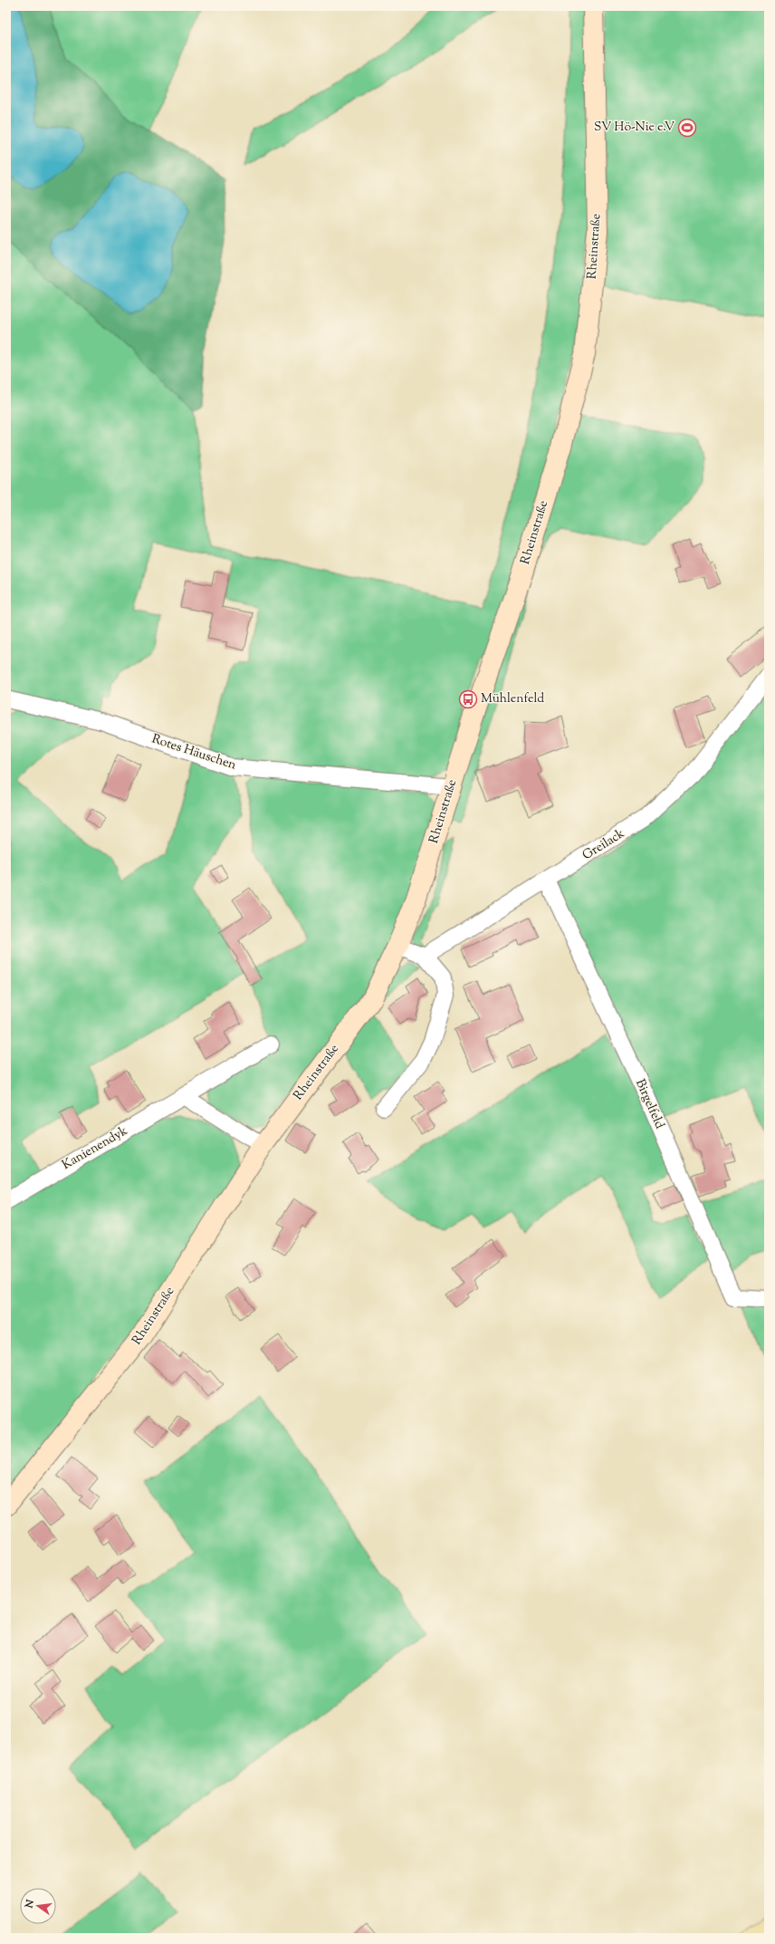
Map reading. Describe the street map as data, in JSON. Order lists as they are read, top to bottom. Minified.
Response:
{"streets":{"main road":["Rheinstraße"],"street":["Rotes Häuschen","Greilack","Birgelfeld","Kanienendyk"]},"crossings":[["Rheinstraße","Rotes Häuschen"],["Greilack","Birgelfeld"]],"places":{"sports":["SV Hö-Nie e.V"],"bus stop":["Mühlenfeld"]},"north":"left"}
